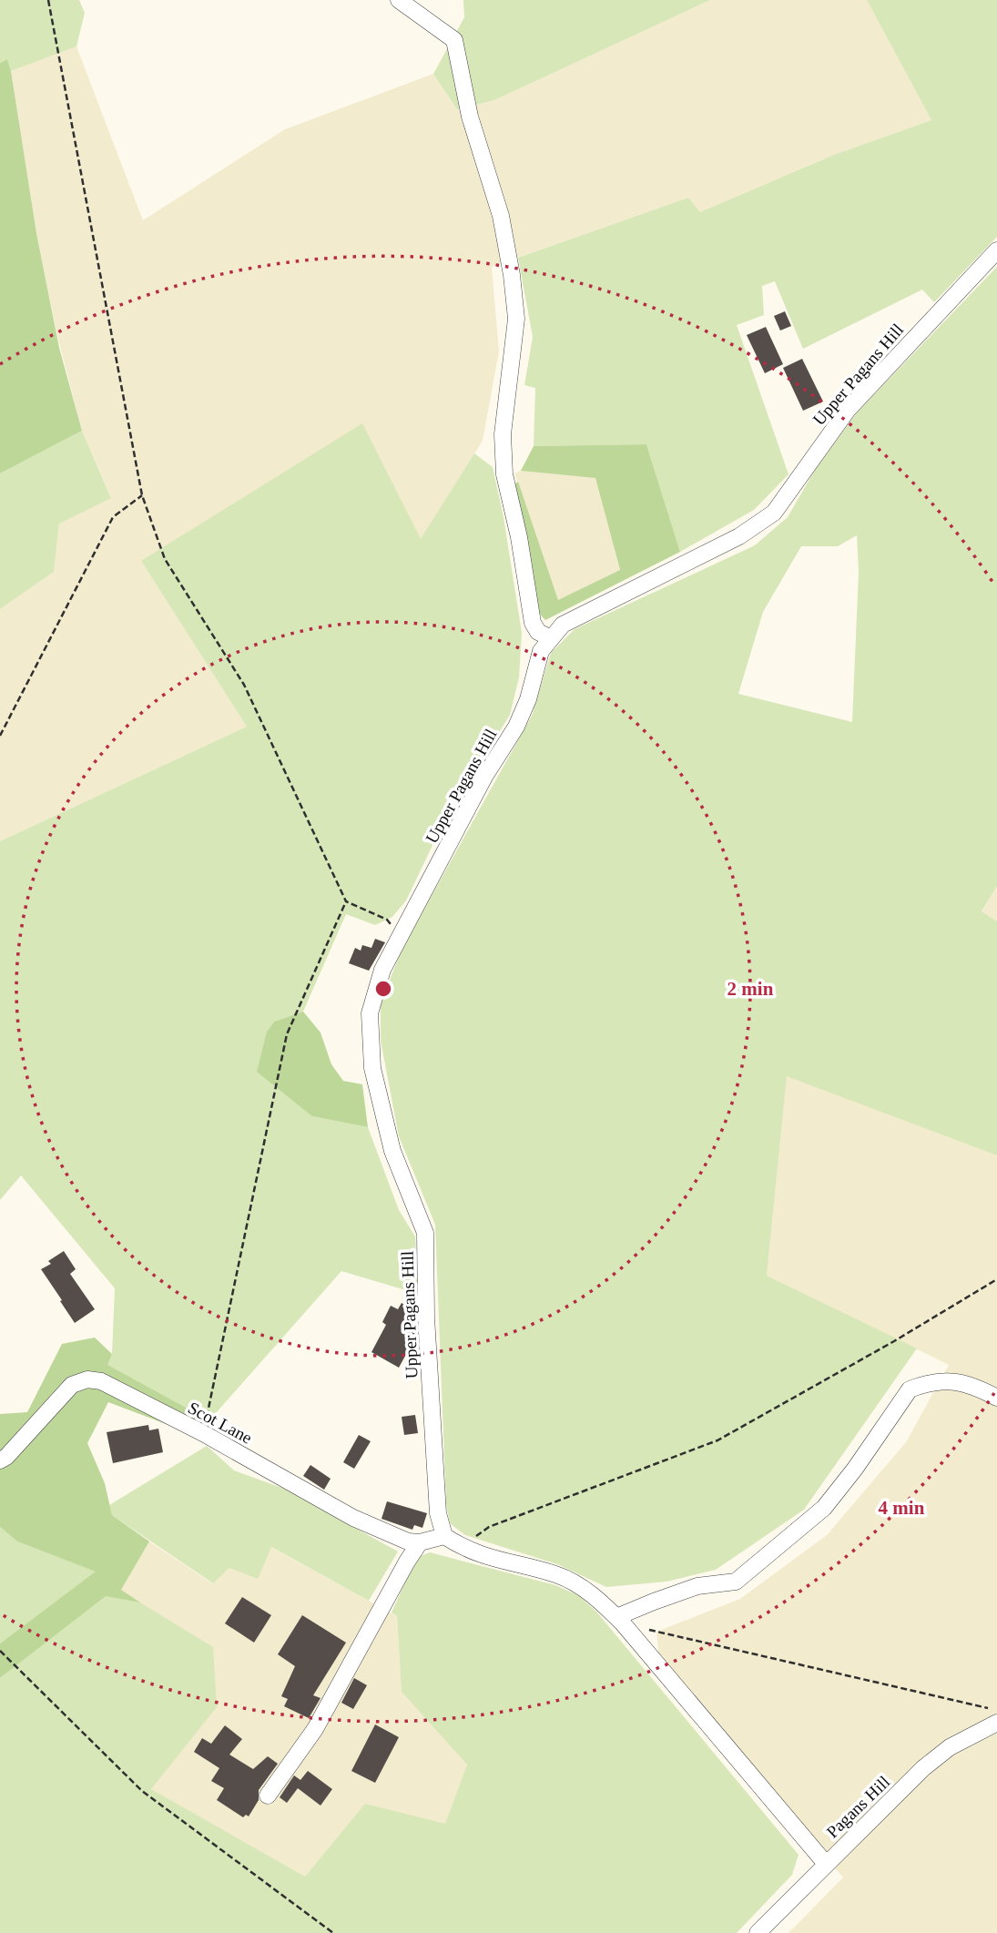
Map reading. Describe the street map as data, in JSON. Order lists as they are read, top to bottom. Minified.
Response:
{"streets":{"street":["Upper Pagans Hill","Scot Lane","Pagans Hill"]},"rings":["2 min","4 min"]}
